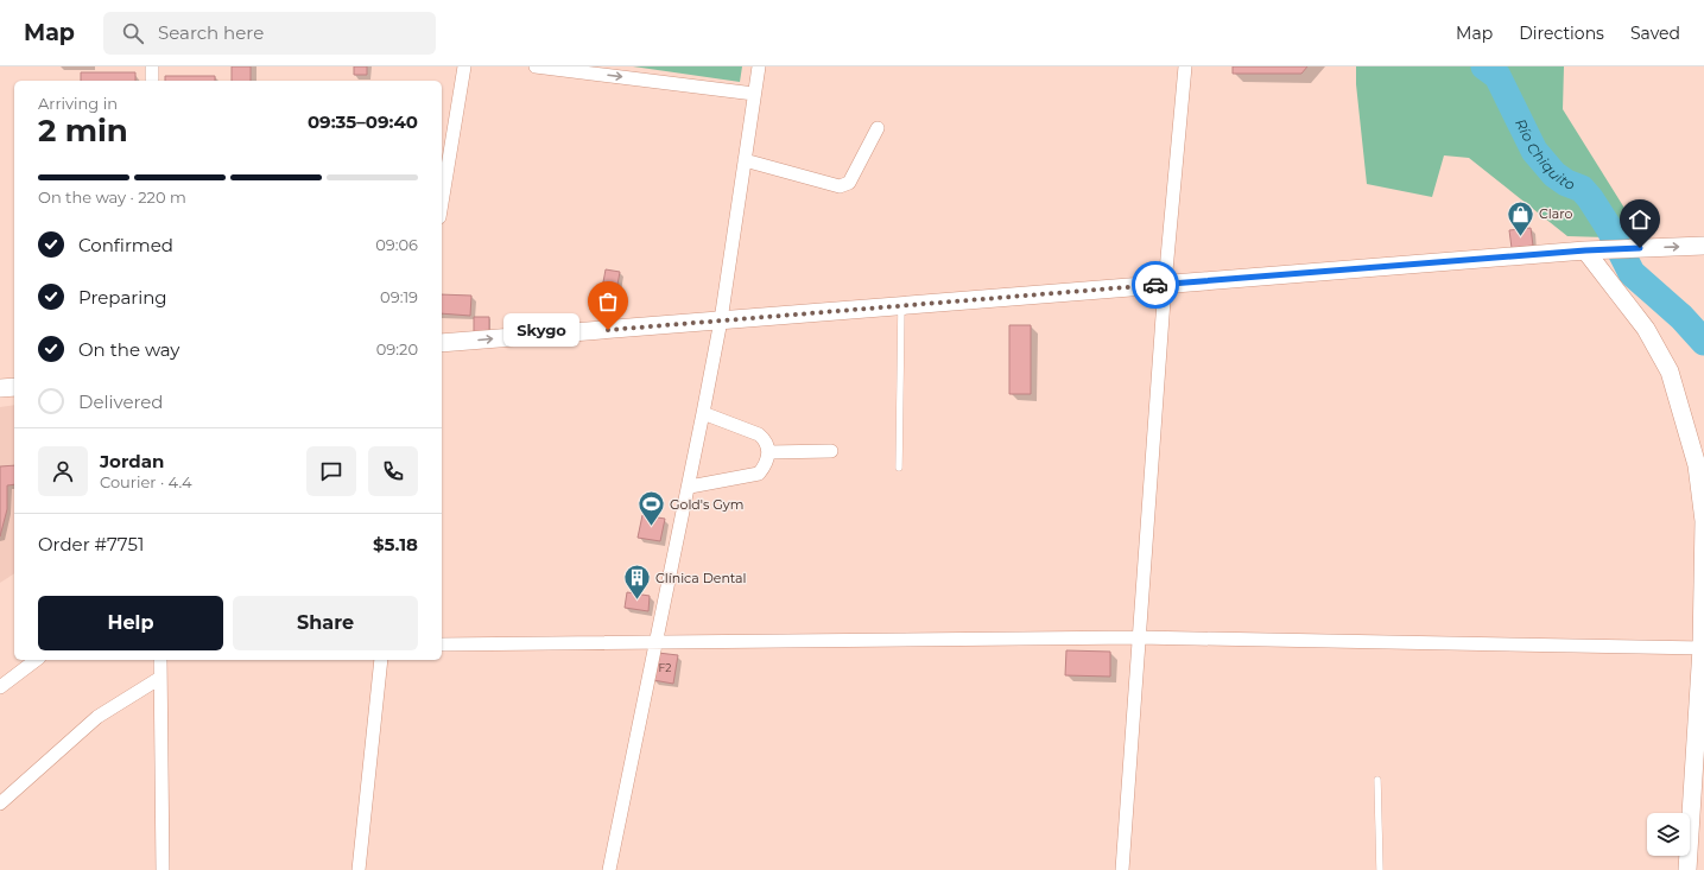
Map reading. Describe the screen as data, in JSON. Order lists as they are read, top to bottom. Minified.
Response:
{"water":["Río Chiquito"],"places":{"shop":["Claro"],"other":["Skygo"],"sports":["Gold's Gym"],"building":["Clínica Dental"]},"house_numbers":["F2"],"page":{"header":"Map","search":"Search here","nav":["Map","Directions","Saved"],"heading":["2 min","Arriving in","09:35–09:40"],"panel":["Jordan","Courier · 4.4","Order #7751","$5.18"],"bar":"On the way · 220 m","list":[["Confirmed","09:06"],["Preparing","09:19"],["On the way","09:20"],"Delivered"],"bubble":"Skygo","buttons":["Help","Share"]}}
